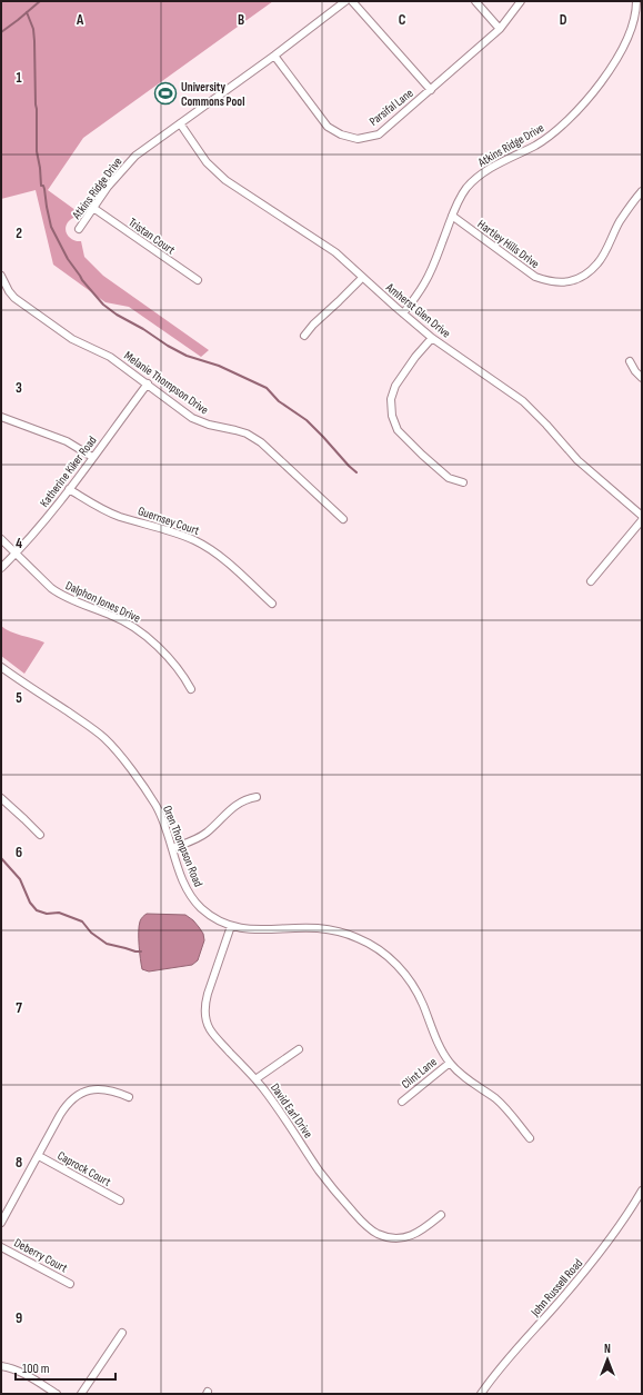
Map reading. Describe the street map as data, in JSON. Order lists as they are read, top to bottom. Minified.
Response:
{"streets":{"street":["Parsifal Lane","Atkins Ridge Drive","Tristan Court","Hartley Hills Drive","Amherst Glen Drive","Melanie Thompson Drive","Katherine Kiker Road","Guernsey Court","Dalphon Jones Drive","Oren Thompson Road","Clint Lane","David Earl Drive","Caprock Court","Deberry Court","John Russell Road"]},"crossings":[["Parsifal Lane","Atkins Ridge Drive"],["Atkins Ridge Drive","Tristan Court"],["Atkins Ridge Drive","Hartley Hills Drive"],["Atkins Ridge Drive","Amherst Glen Drive"],["Melanie Thompson Drive","Katherine Kiker Road"],["Katherine Kiker Road","Guernsey Court"],["Katherine Kiker Road","Dalphon Jones Drive"],["Oren Thompson Road","Clint Lane"],["Oren Thompson Road","David Earl Drive"]],"places":{"sports":["University Commons Pool"]},"scale_bar":"100 m","north":"top","grid":{"columns":["A","B","C","D"],"rows":["1","2","3","4","5","6","7","8","9"]}}
